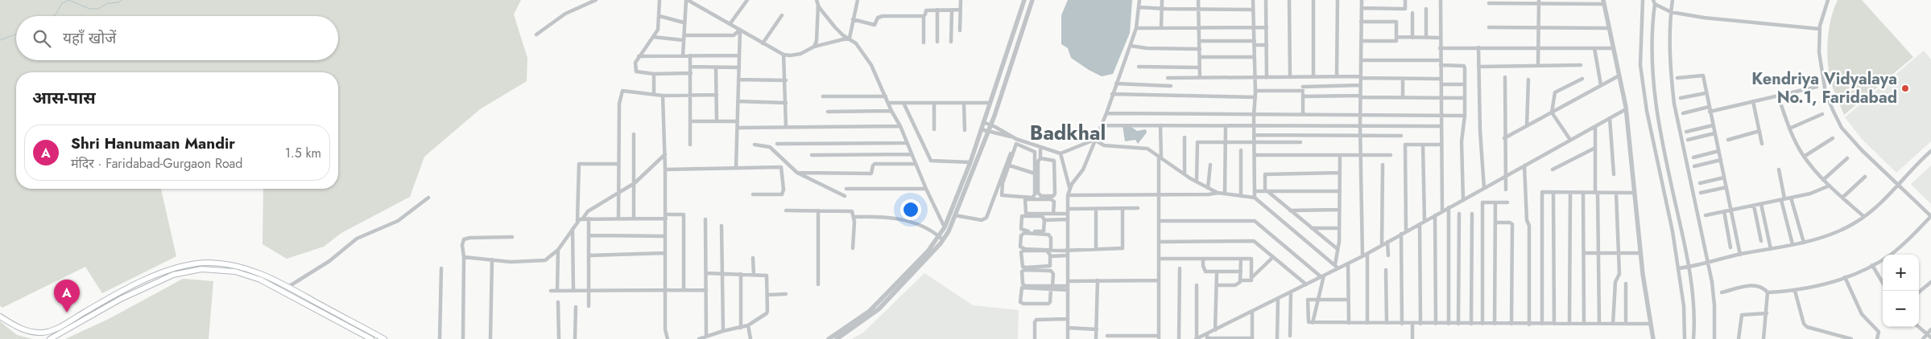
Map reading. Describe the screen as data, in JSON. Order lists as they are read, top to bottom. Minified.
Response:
{"districts":["Badkhal"],"places":["Kendriya Vidyalaya No.1, Faridabad"],"page":{"search":"यहाँ खोजें","heading":"आस-पास","list":[{"mark":"A","name":"Shri Hanumaan Mandir","note":"मंदिर · Faridabad-Gurgaon Road","value":"1.5 km"}],"map_buttons":["+","−"],"pins":"A"}}
